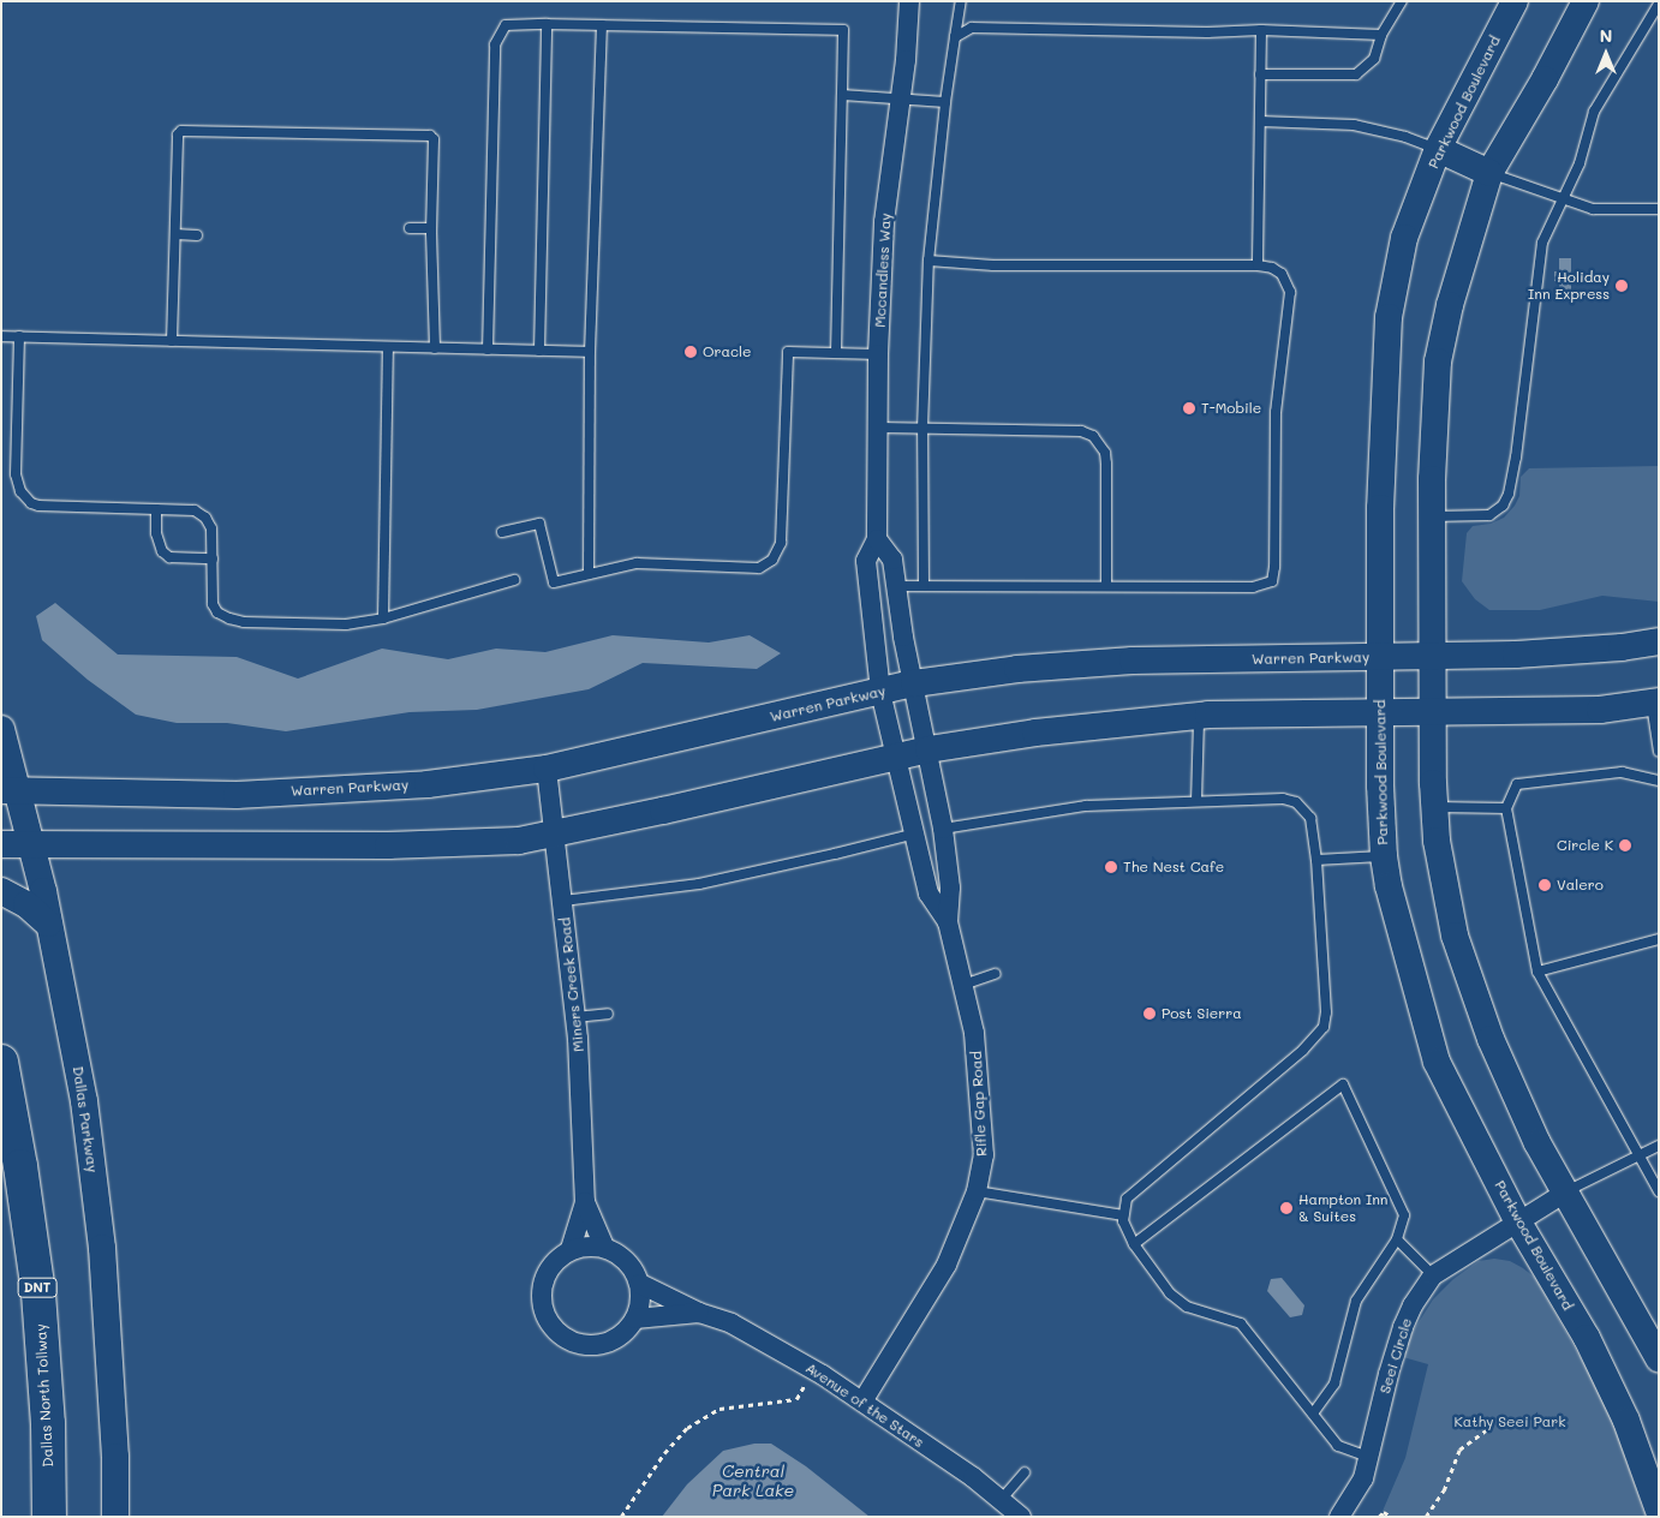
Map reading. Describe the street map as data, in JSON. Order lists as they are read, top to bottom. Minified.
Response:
{"streets":{"highway":["DNT","Dallas North Tollway"],"main road":["Parkwood Boulevard","Warren Parkway","Dallas Parkway"],"street":["Mccandless Way","Miners Creek Road","Rifle Gap Road","Seei Circle","Avenue of the Stars"]},"crossings":[["Parkwood Boulevard","Warren Parkway"],["Parkwood Boulevard","Seei Circle"],["Mccandless Way","Warren Parkway"],["Mccandless Way","Rifle Gap Road"],["Warren Parkway","Miners Creek Road"],["Warren Parkway","Rifle Gap Road"],["Warren Parkway","Dallas Parkway"],["Miners Creek Road","Avenue of the Stars"],["Rifle Gap Road","Avenue of the Stars"]],"water":["Central Park Lake"],"parks":["Kathy Seei Park"],"places":["Holiday Inn Express","Oracle","T-Mobile","Circle K","The Nest Cafe","Valero","Post Sierra","Hampton Inn & Suites"],"north":"top"}
